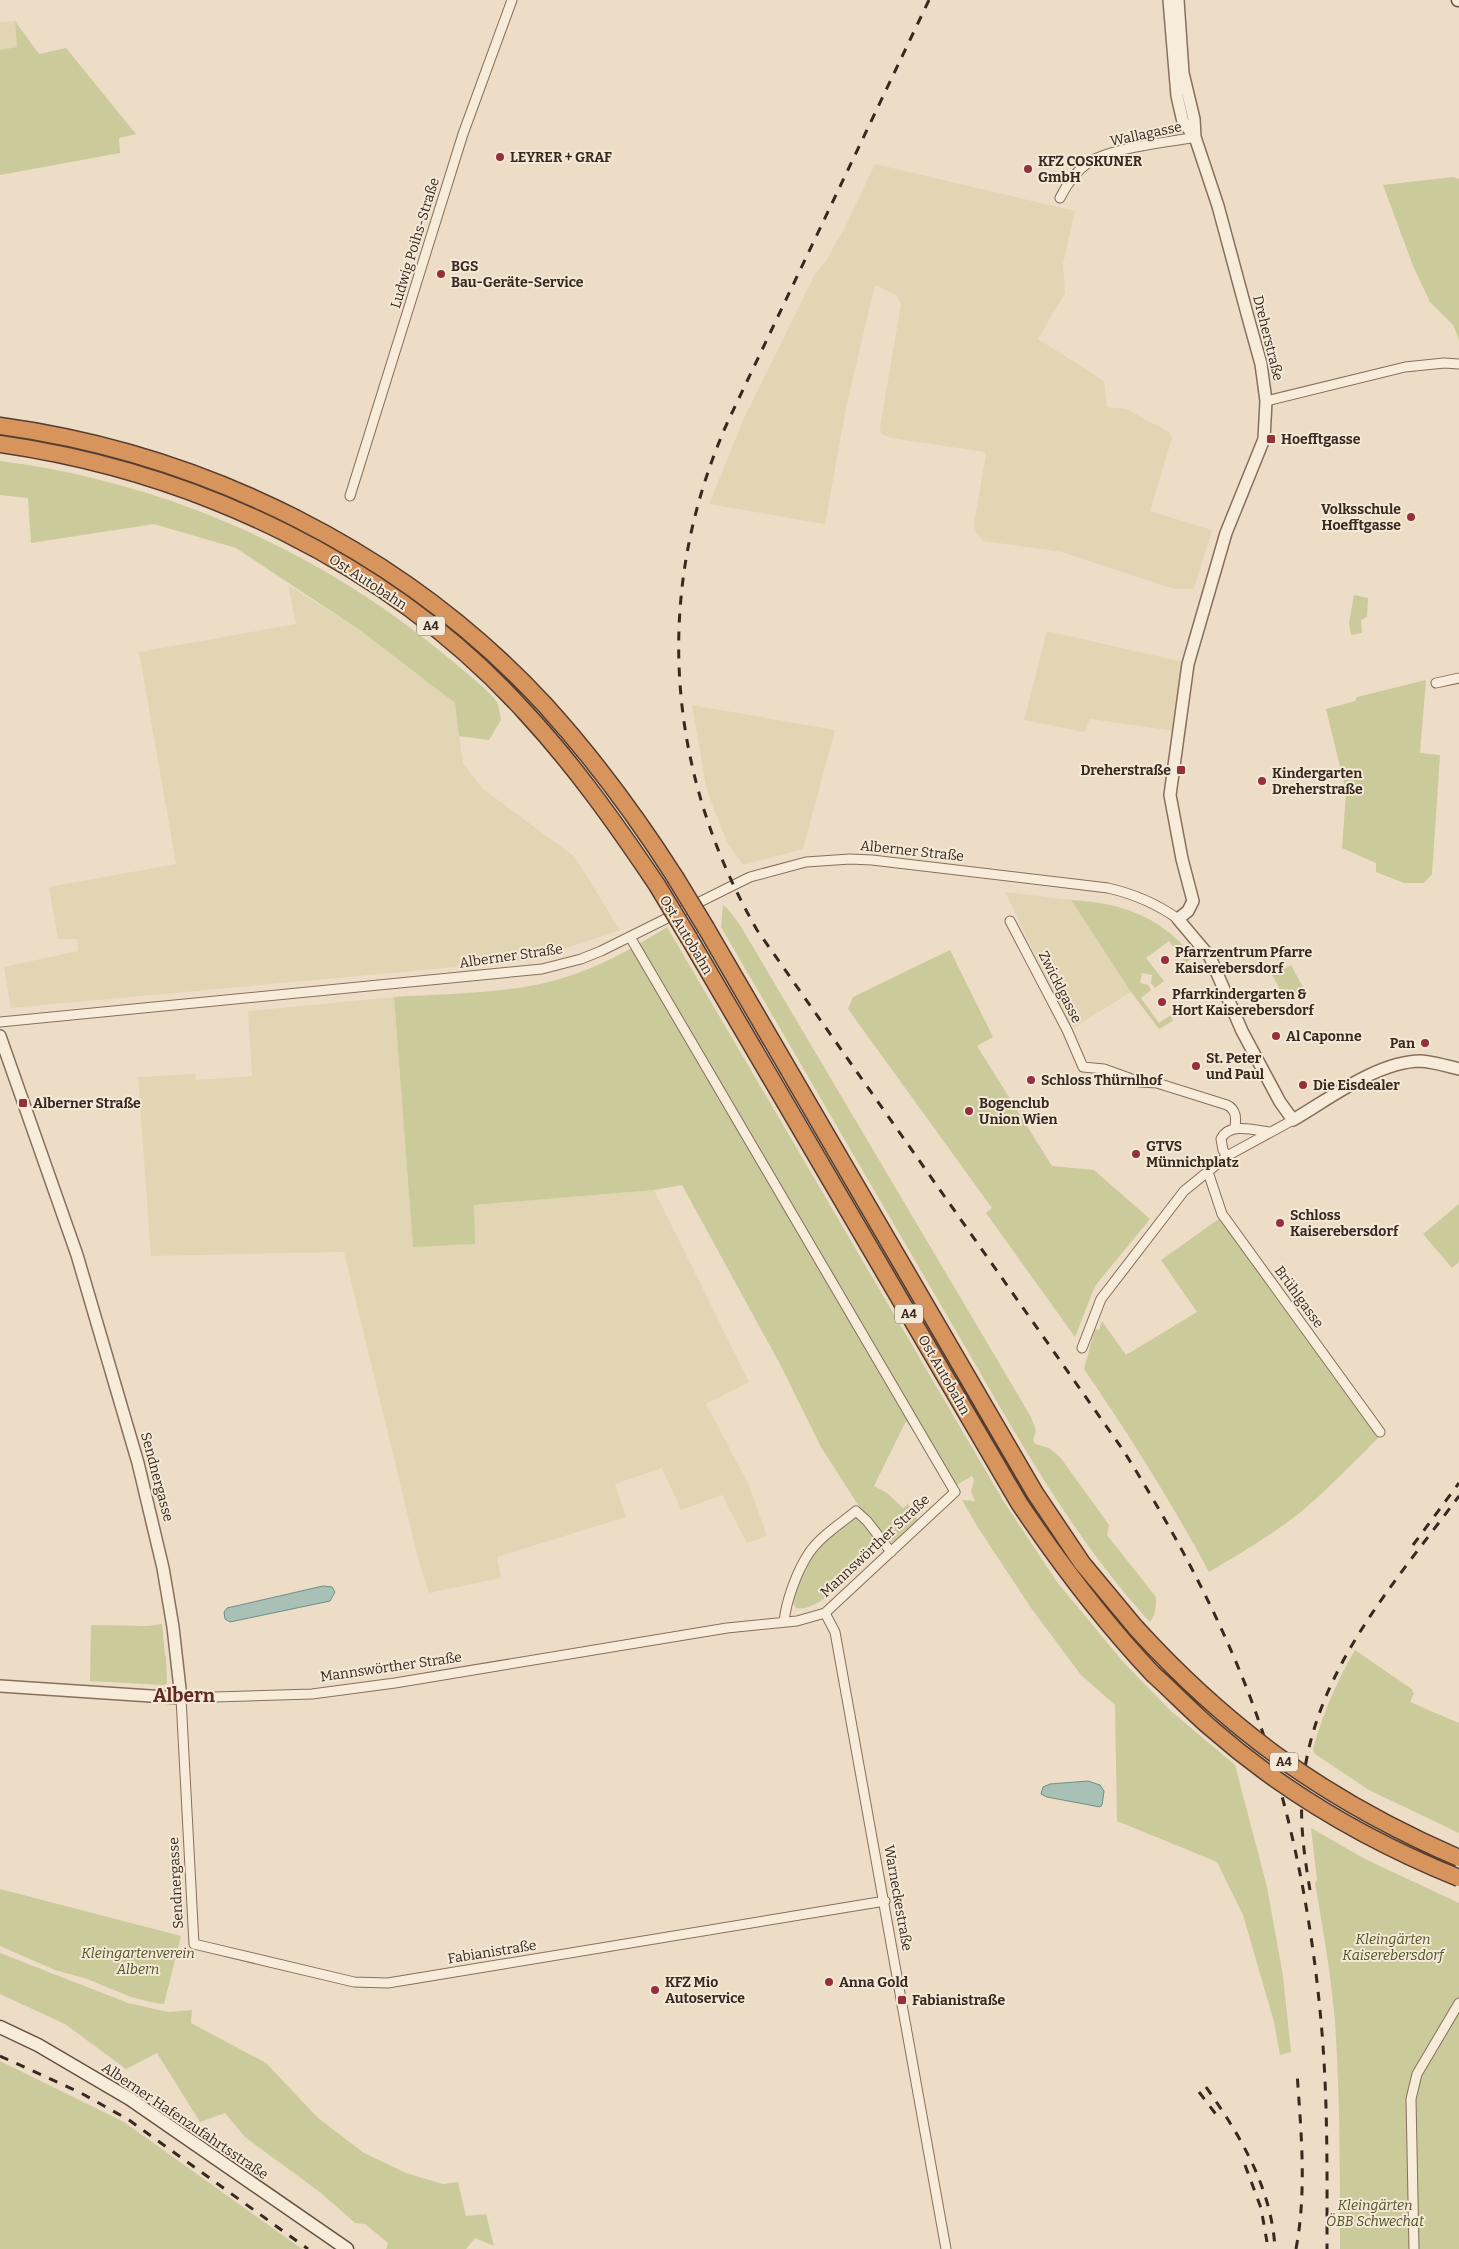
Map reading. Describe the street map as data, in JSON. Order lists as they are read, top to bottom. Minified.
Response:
{"streets":{"highway":["Ost Autobahn","A4"],"main road":["Alberner Hafenzufahrtsstraße"],"street":["Wallagasse","Ludwig Poihs-Straße","Dreherstraße","Alberner Straße","Zwicklgasse","Brühlgasse","Sendnergasse","Mannswörther Straße","Warneckestraße","Fabianistraße"]},"crossings":[["Wallagasse","Dreherstraße"],["Dreherstraße","Alberner Straße"],["Alberner Straße","Mannswörther Straße"],["Sendnergasse","Mannswörther Straße"],["Sendnergasse","Fabianistraße"],["Mannswörther Straße","Warneckestraße"],["Warneckestraße","Fabianistraße"]],"districts":["Albern"],"parks":["Kleingärten Kaiserebersdorf","Kleingartenverein Albern","Kleingärten ÖBB Schwechat"],"places":{"other":["LEYRER + GRAF","KFZ COSKUNER GmbH","BGS Bau-Geräte-Service","Volksschule Hoefftgasse","Kindergarten Dreherstraße","Pfarrzentrum Pfarre Kaiserebersdorf","Pfarrkindergarten & Hort Kaiserebersdorf","Al Caponne","Pan","St. Peter und Paul","Schloss Thürnlhof","Die Eisdealer","Bogenclub Union Wien","GTVS Münnichplatz","Schloss Kaiserebersdorf","Anna Gold","KFZ Mio Autoservice"],"transit":["Hoefftgasse","Dreherstraße","Alberner Straße","Fabianistraße"]}}
